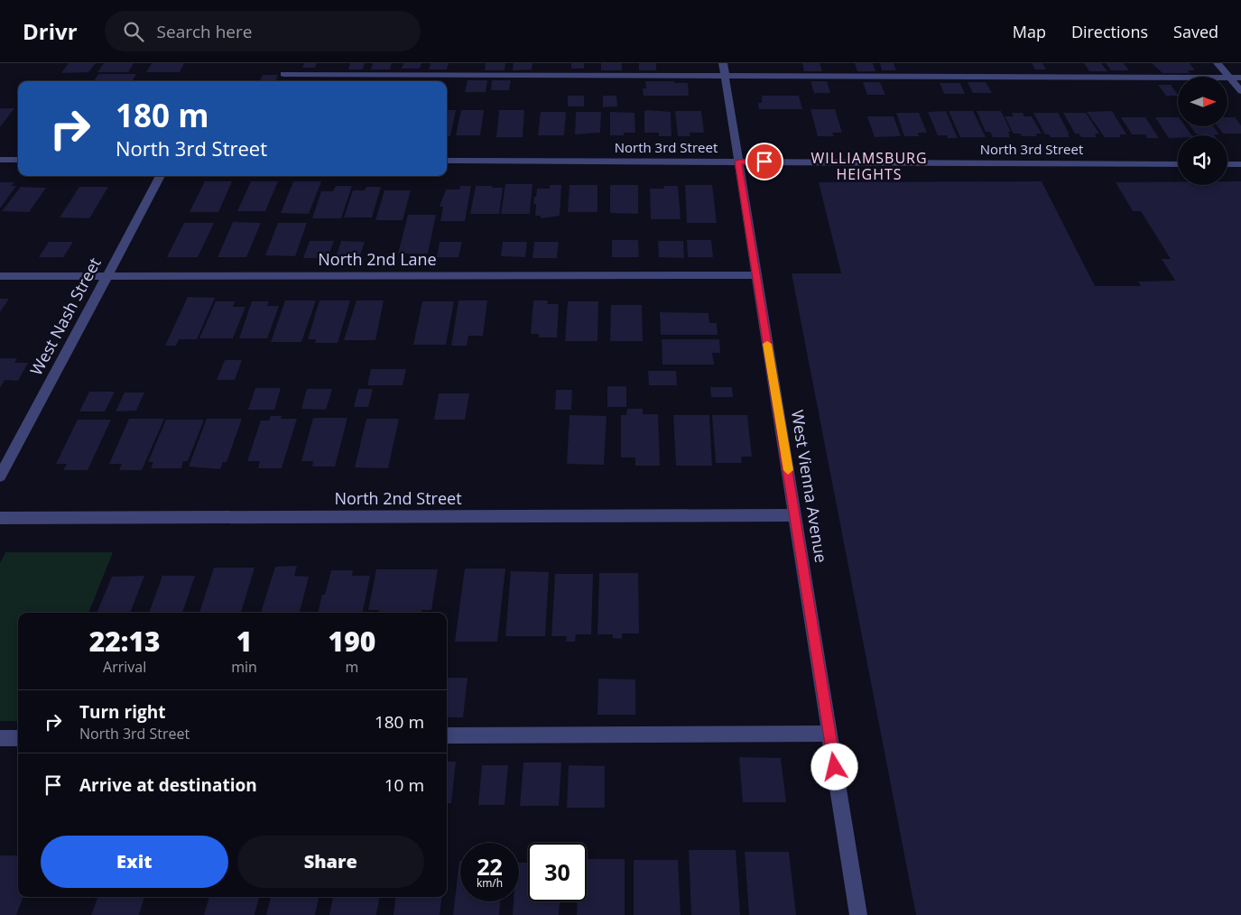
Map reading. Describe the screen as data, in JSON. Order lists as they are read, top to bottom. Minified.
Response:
{"streets":{"street":["North 3rd Street","North 2nd Lane","West Nash Street","West Vienna Avenue","North 2nd Street"]},"crossings":[["North 3rd Street","West Vienna Avenue"],["North 2nd Lane","West Nash Street"],["North 2nd Lane","West Vienna Avenue"],["West Vienna Avenue","North 2nd Street"]],"districts":["WILLIAMSBURG HEIGHTS"],"north":"right","page":{"header":"Drivr","search":"Search here","nav":["Map","Directions","Saved"],"turn":["180 m","North 3rd Street"],"eta":["22:13","Arrival","1","min","190","m"],"list":[{"name":"Turn right","note":"North 3rd Street","value":"180 m"},{"name":"Arrive at destination","value":"10 m"}],"buttons":["Exit","Share"],"speed":"22 km/h","limit":"30"}}
